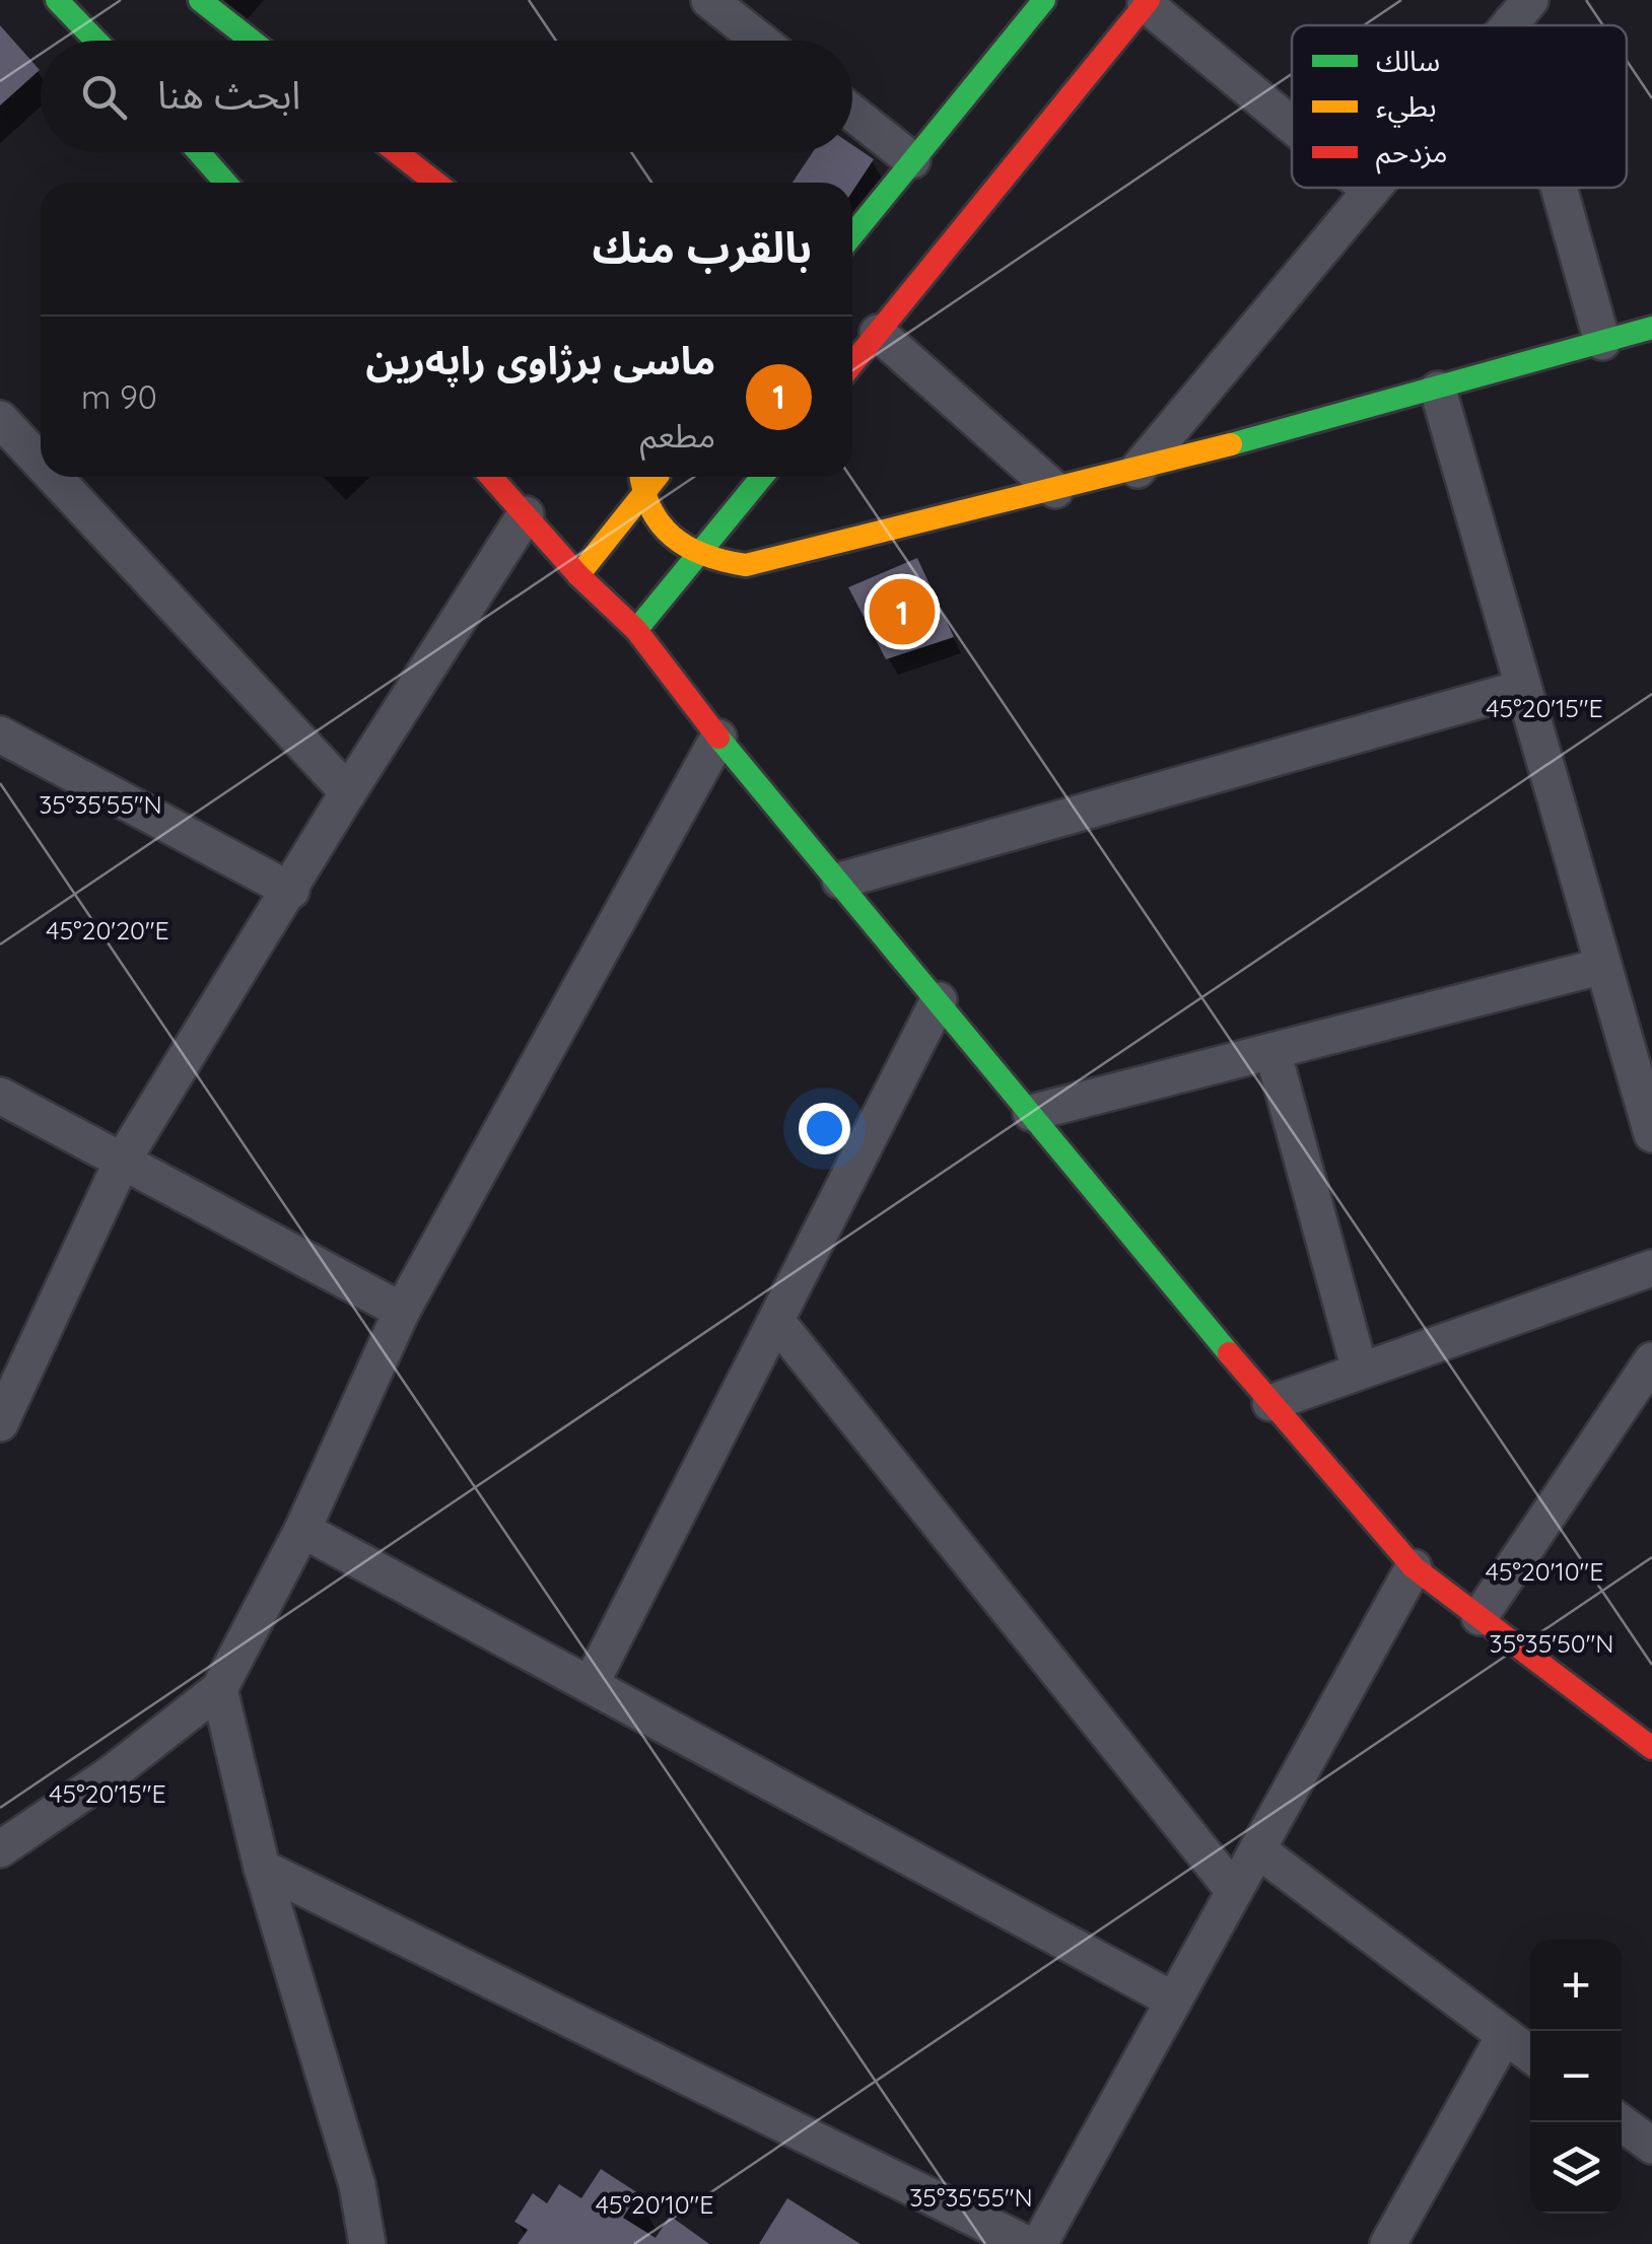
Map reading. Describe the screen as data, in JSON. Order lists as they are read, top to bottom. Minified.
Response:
{"legend":["سالك","بطيء","مزدحم"],"page":{"search":"ابحث هنا","heading":"بالقرب منك","list":[{"mark":"1","name":"ماسی برژاوی راپەرین","note":"مطعم","value":"90 m"}],"pins":"1","map_buttons":["+","−"]},"coordinates":["45°20'15\"E","35°35'55\"N","45°20'20\"E","45°20'10\"E","35°35'50\"N"]}
